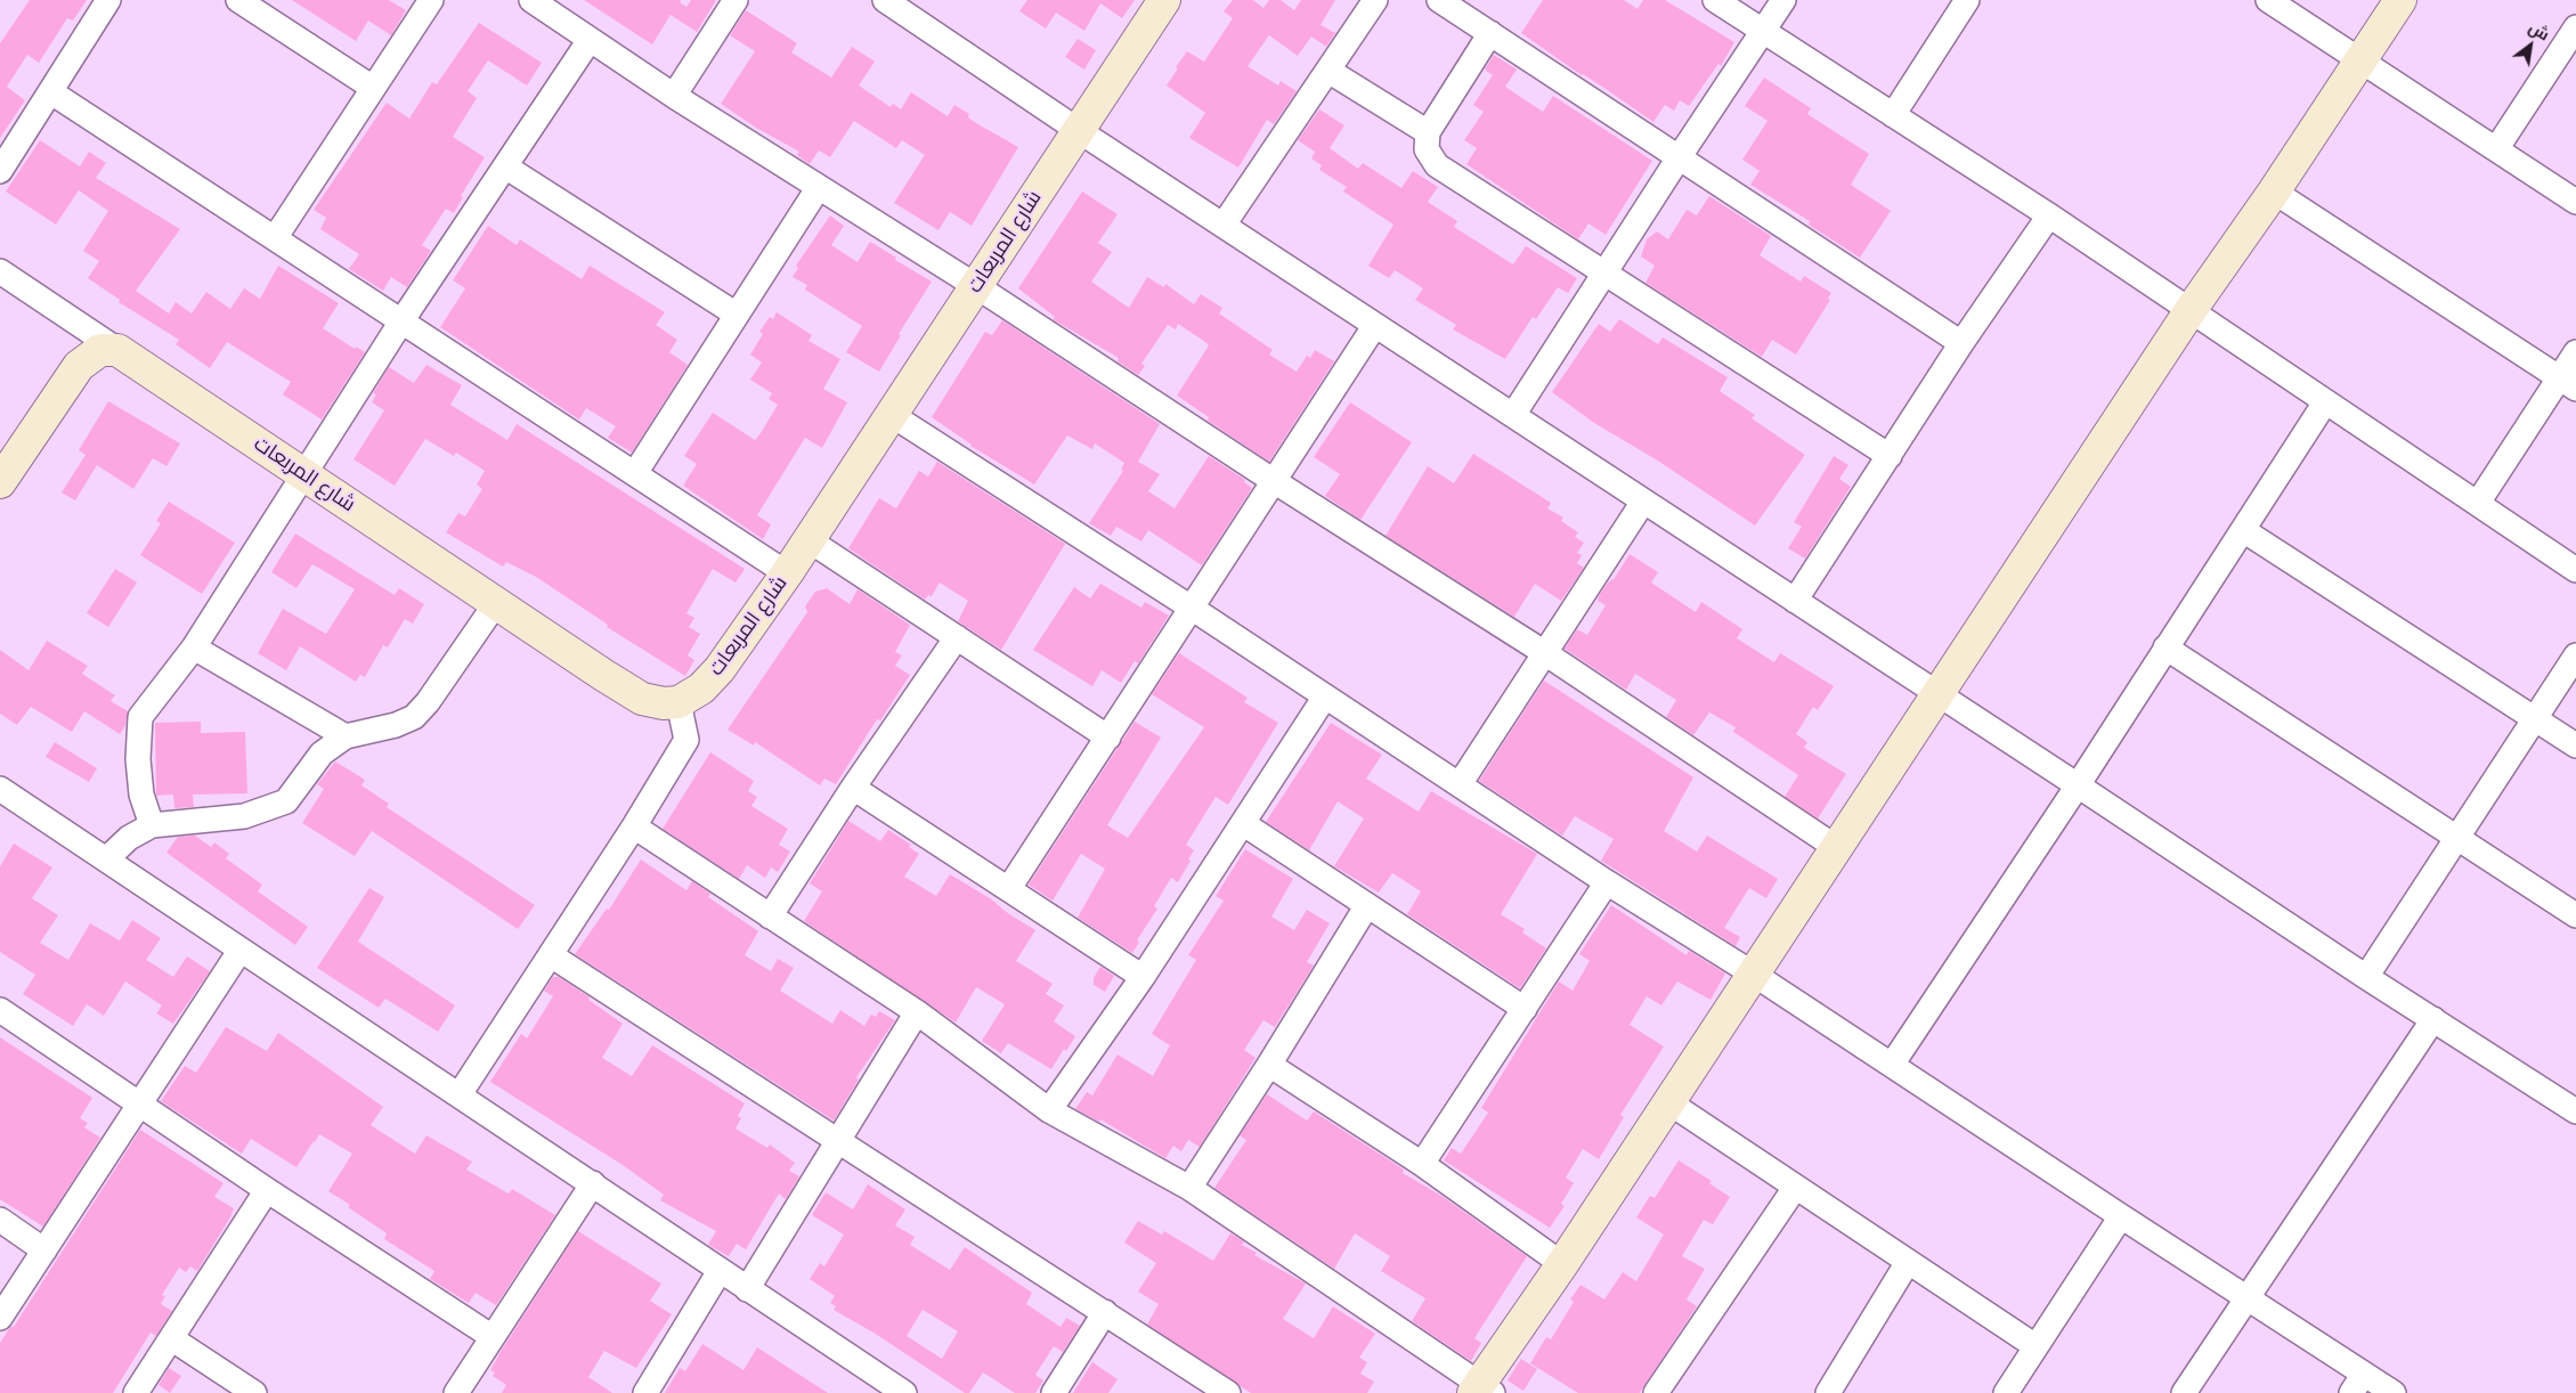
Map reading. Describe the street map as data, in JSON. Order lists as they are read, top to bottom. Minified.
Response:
{"streets":{"street":["شارع المربعات"]},"north":"top right"}
